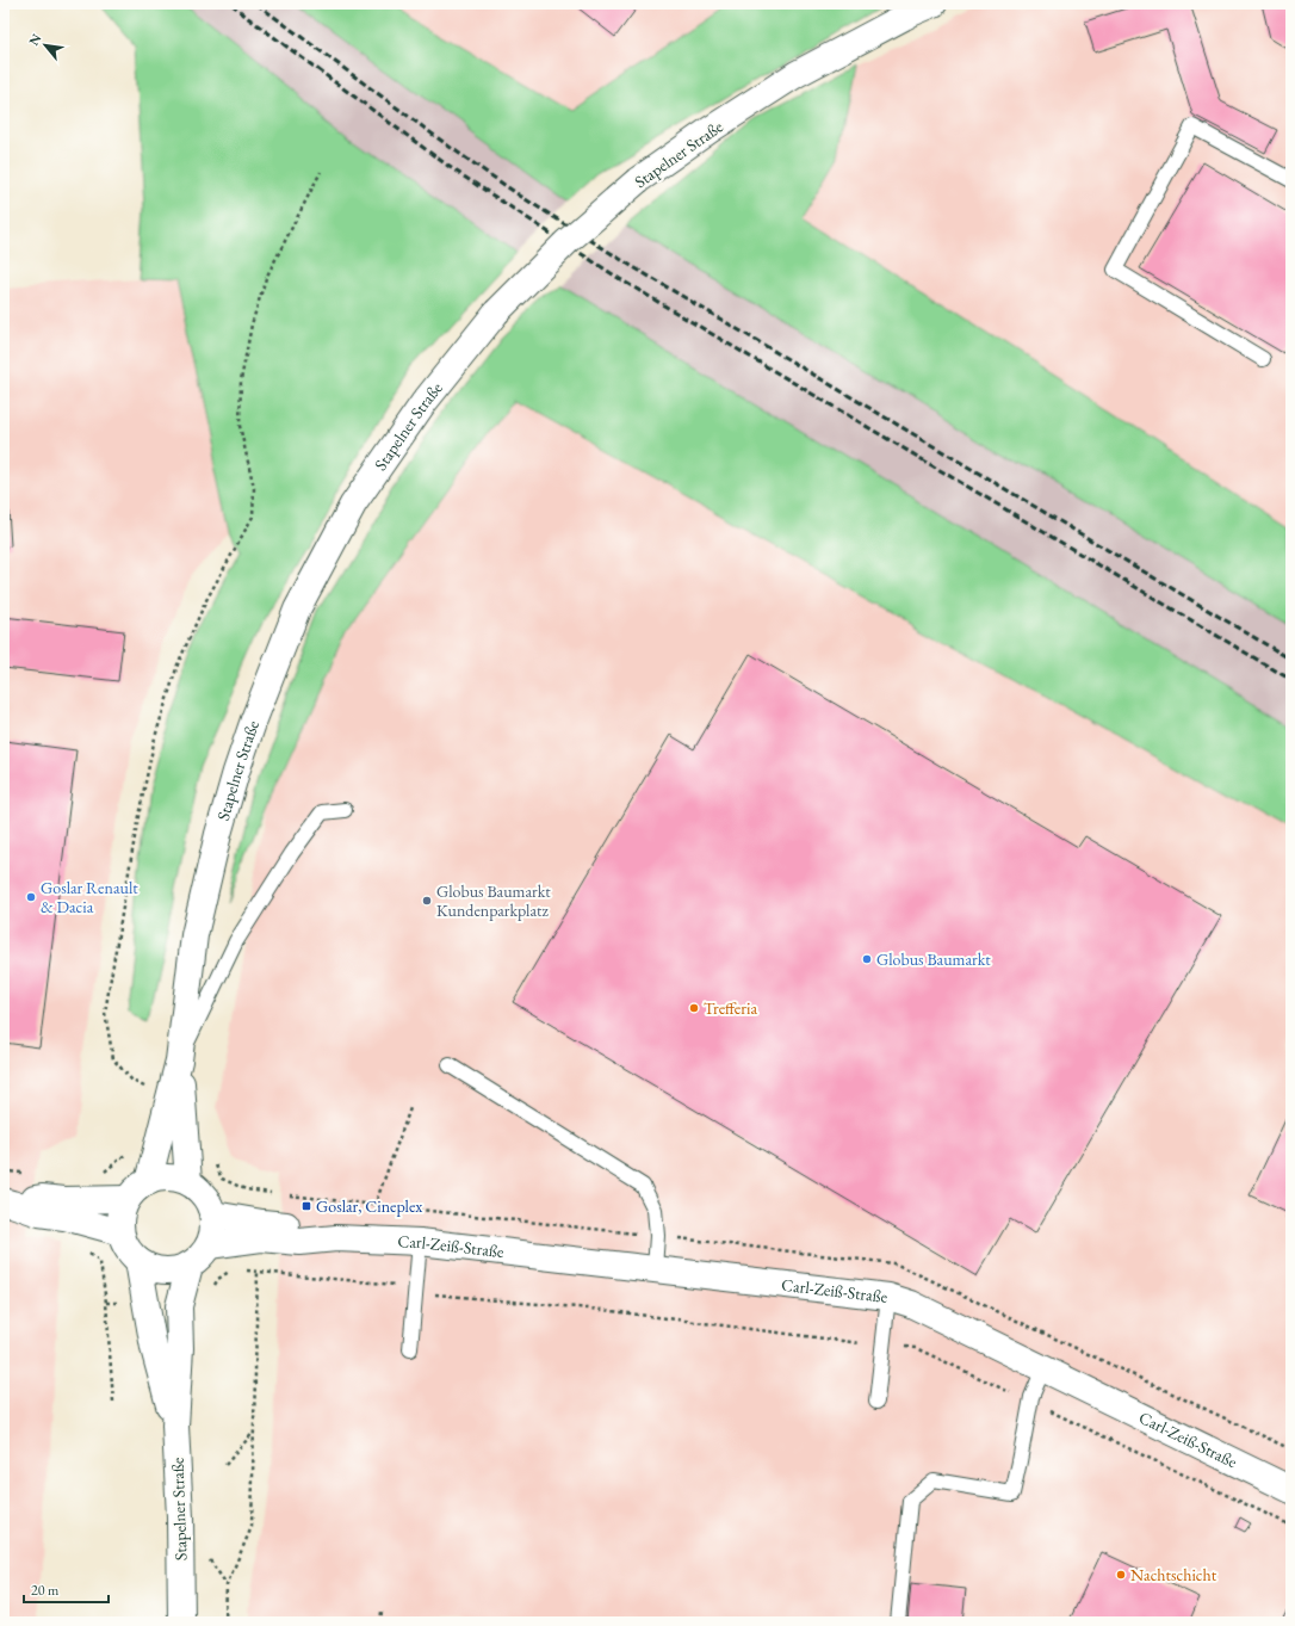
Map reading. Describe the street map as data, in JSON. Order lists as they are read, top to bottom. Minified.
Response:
{"streets":{"street":["Stapelner Straße","Carl-Zeiß-Straße"]},"crossings":[["Stapelner Straße","Carl-Zeiß-Straße"]],"places":{"other":["Goslar Renault & Dacia","Globus Baumarkt Kundenparkplatz","Globus Baumarkt","Trefferia","Nachtschicht"],"transit":["Goslar, Cineplex"]},"scale_bar":"20 m","north":"top left"}
